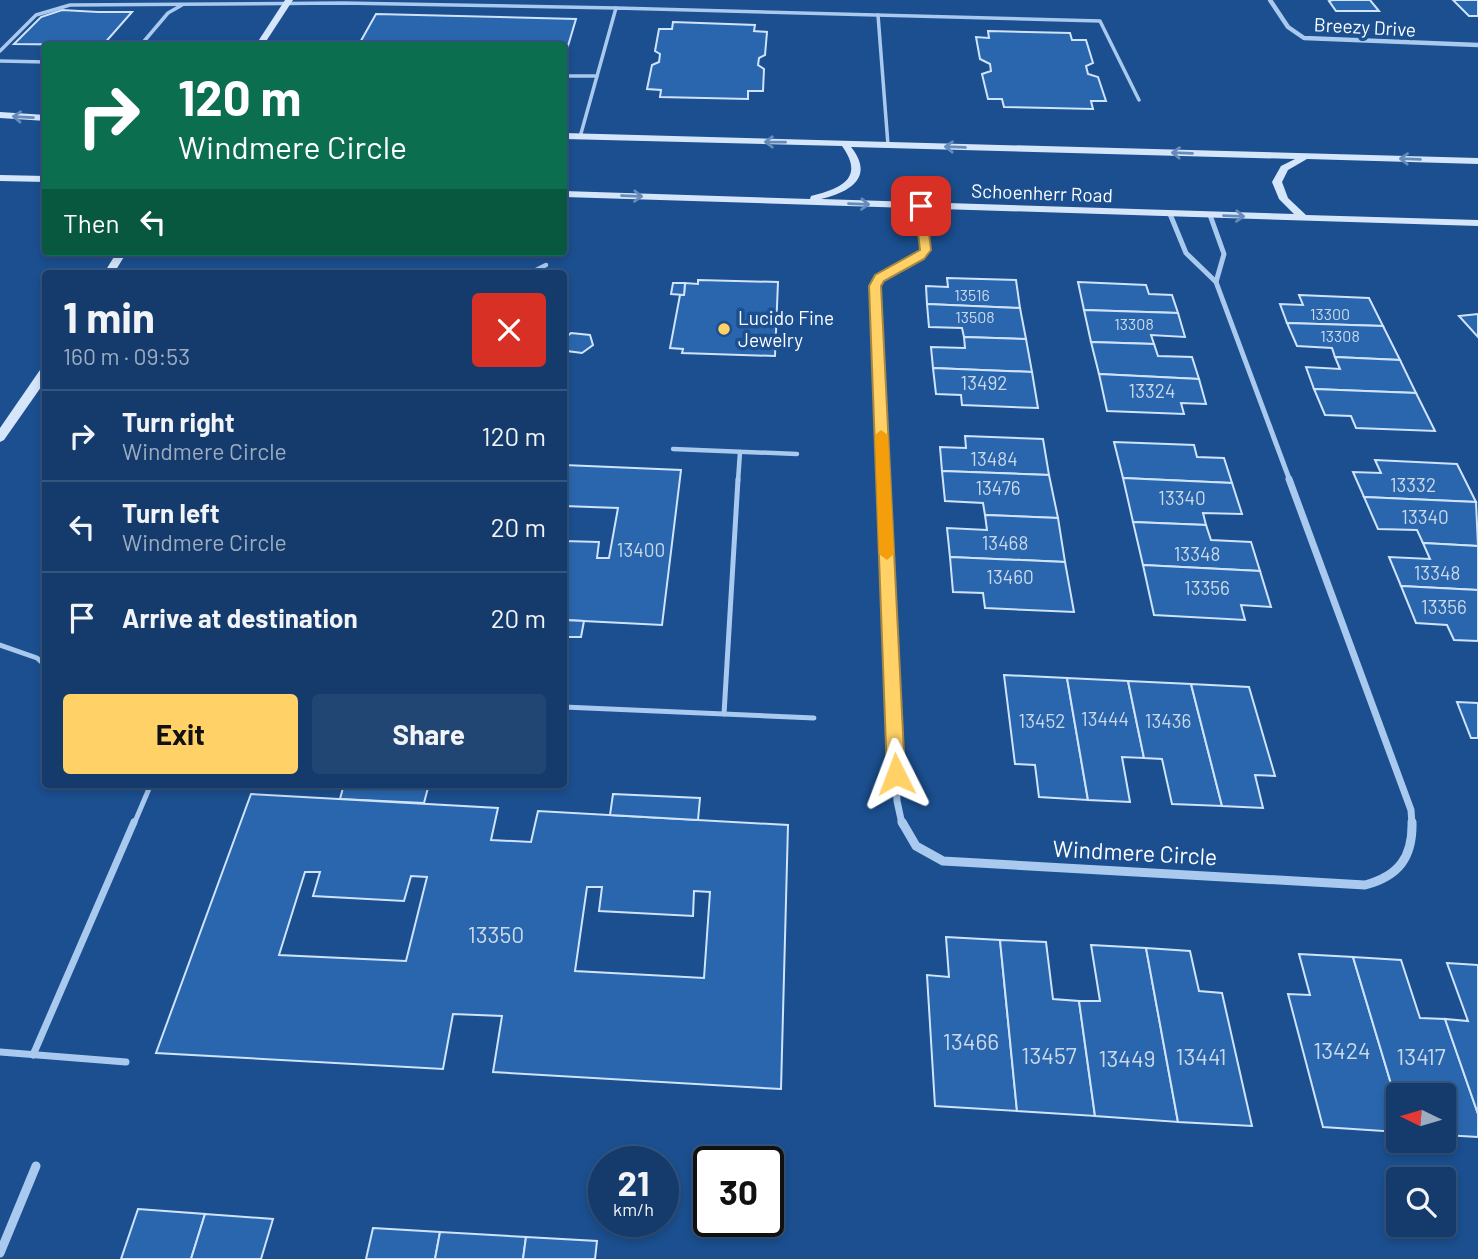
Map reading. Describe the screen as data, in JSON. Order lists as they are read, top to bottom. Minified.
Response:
{"streets":{"main road":["Schoenherr Road"],"street":["Breezy Drive","Windmere Circle"]},"crossings":[["Schoenherr Road","Windmere Circle"]],"places":["Lucido Fine Jewelry"],"house_numbers":["13516","13300","13508","13308","13308","13492","13324","13484","13332","13476","13340","13340","13468","13400","13348","13348","13460","13356","13356","13444","13452","13436","13350","13466","13424","13457","13441","13417","13449"],"north":"left","page":{"turn":["120 m","Windmere Circle"],"then":"Then","heading":["1 min","160 m · 09:53"],"list":[{"name":"Turn right","note":"Windmere Circle","value":"120 m"},{"name":"Turn left","note":"Windmere Circle","value":"20 m"},{"name":"Arrive at destination","value":"20 m"}],"buttons":["Exit","Share"],"speed":"21 km/h","limit":"30"}}
